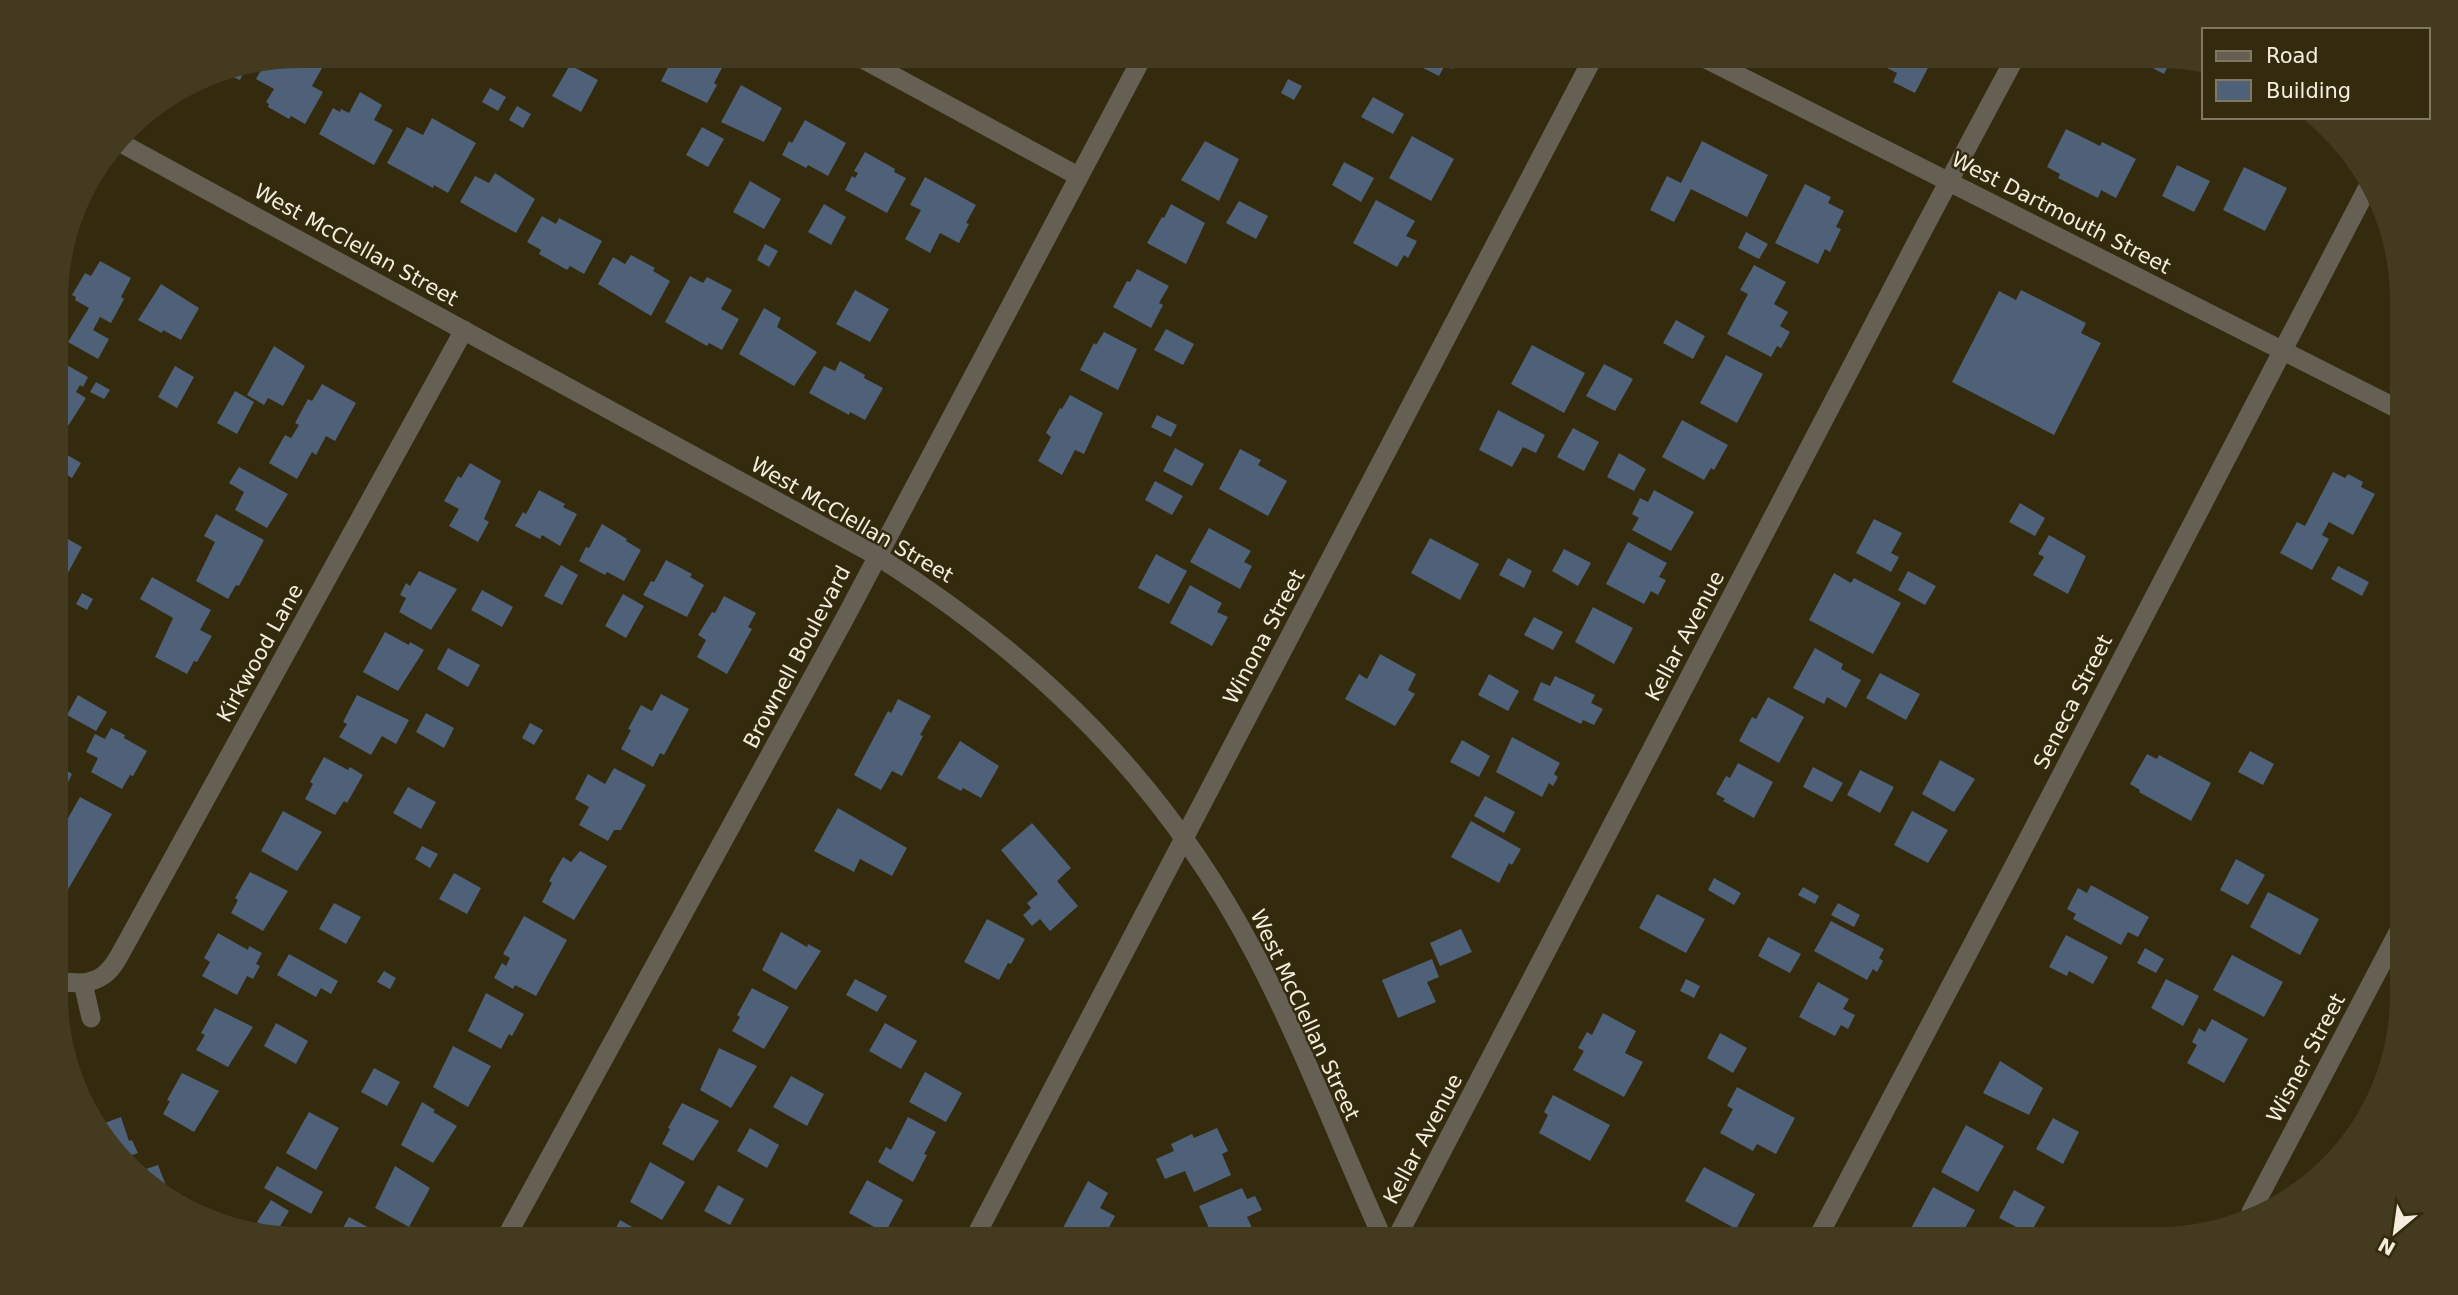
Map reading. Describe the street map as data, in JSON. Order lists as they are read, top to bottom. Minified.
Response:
{"streets":{"street":["West Dartmouth Street","West McClellan Street","Kellar Avenue","Winona Street","Kirkwood Lane","Brownell Boulevard","Seneca Street","Wisner Street"]},"crossings":[["West Dartmouth Street","Kellar Avenue"],["West Dartmouth Street","Seneca Street"],["West McClellan Street","Winona Street"],["West McClellan Street","Kirkwood Lane"],["West McClellan Street","Brownell Boulevard"]],"legend":["Road","Building"],"north":"bottom left"}
